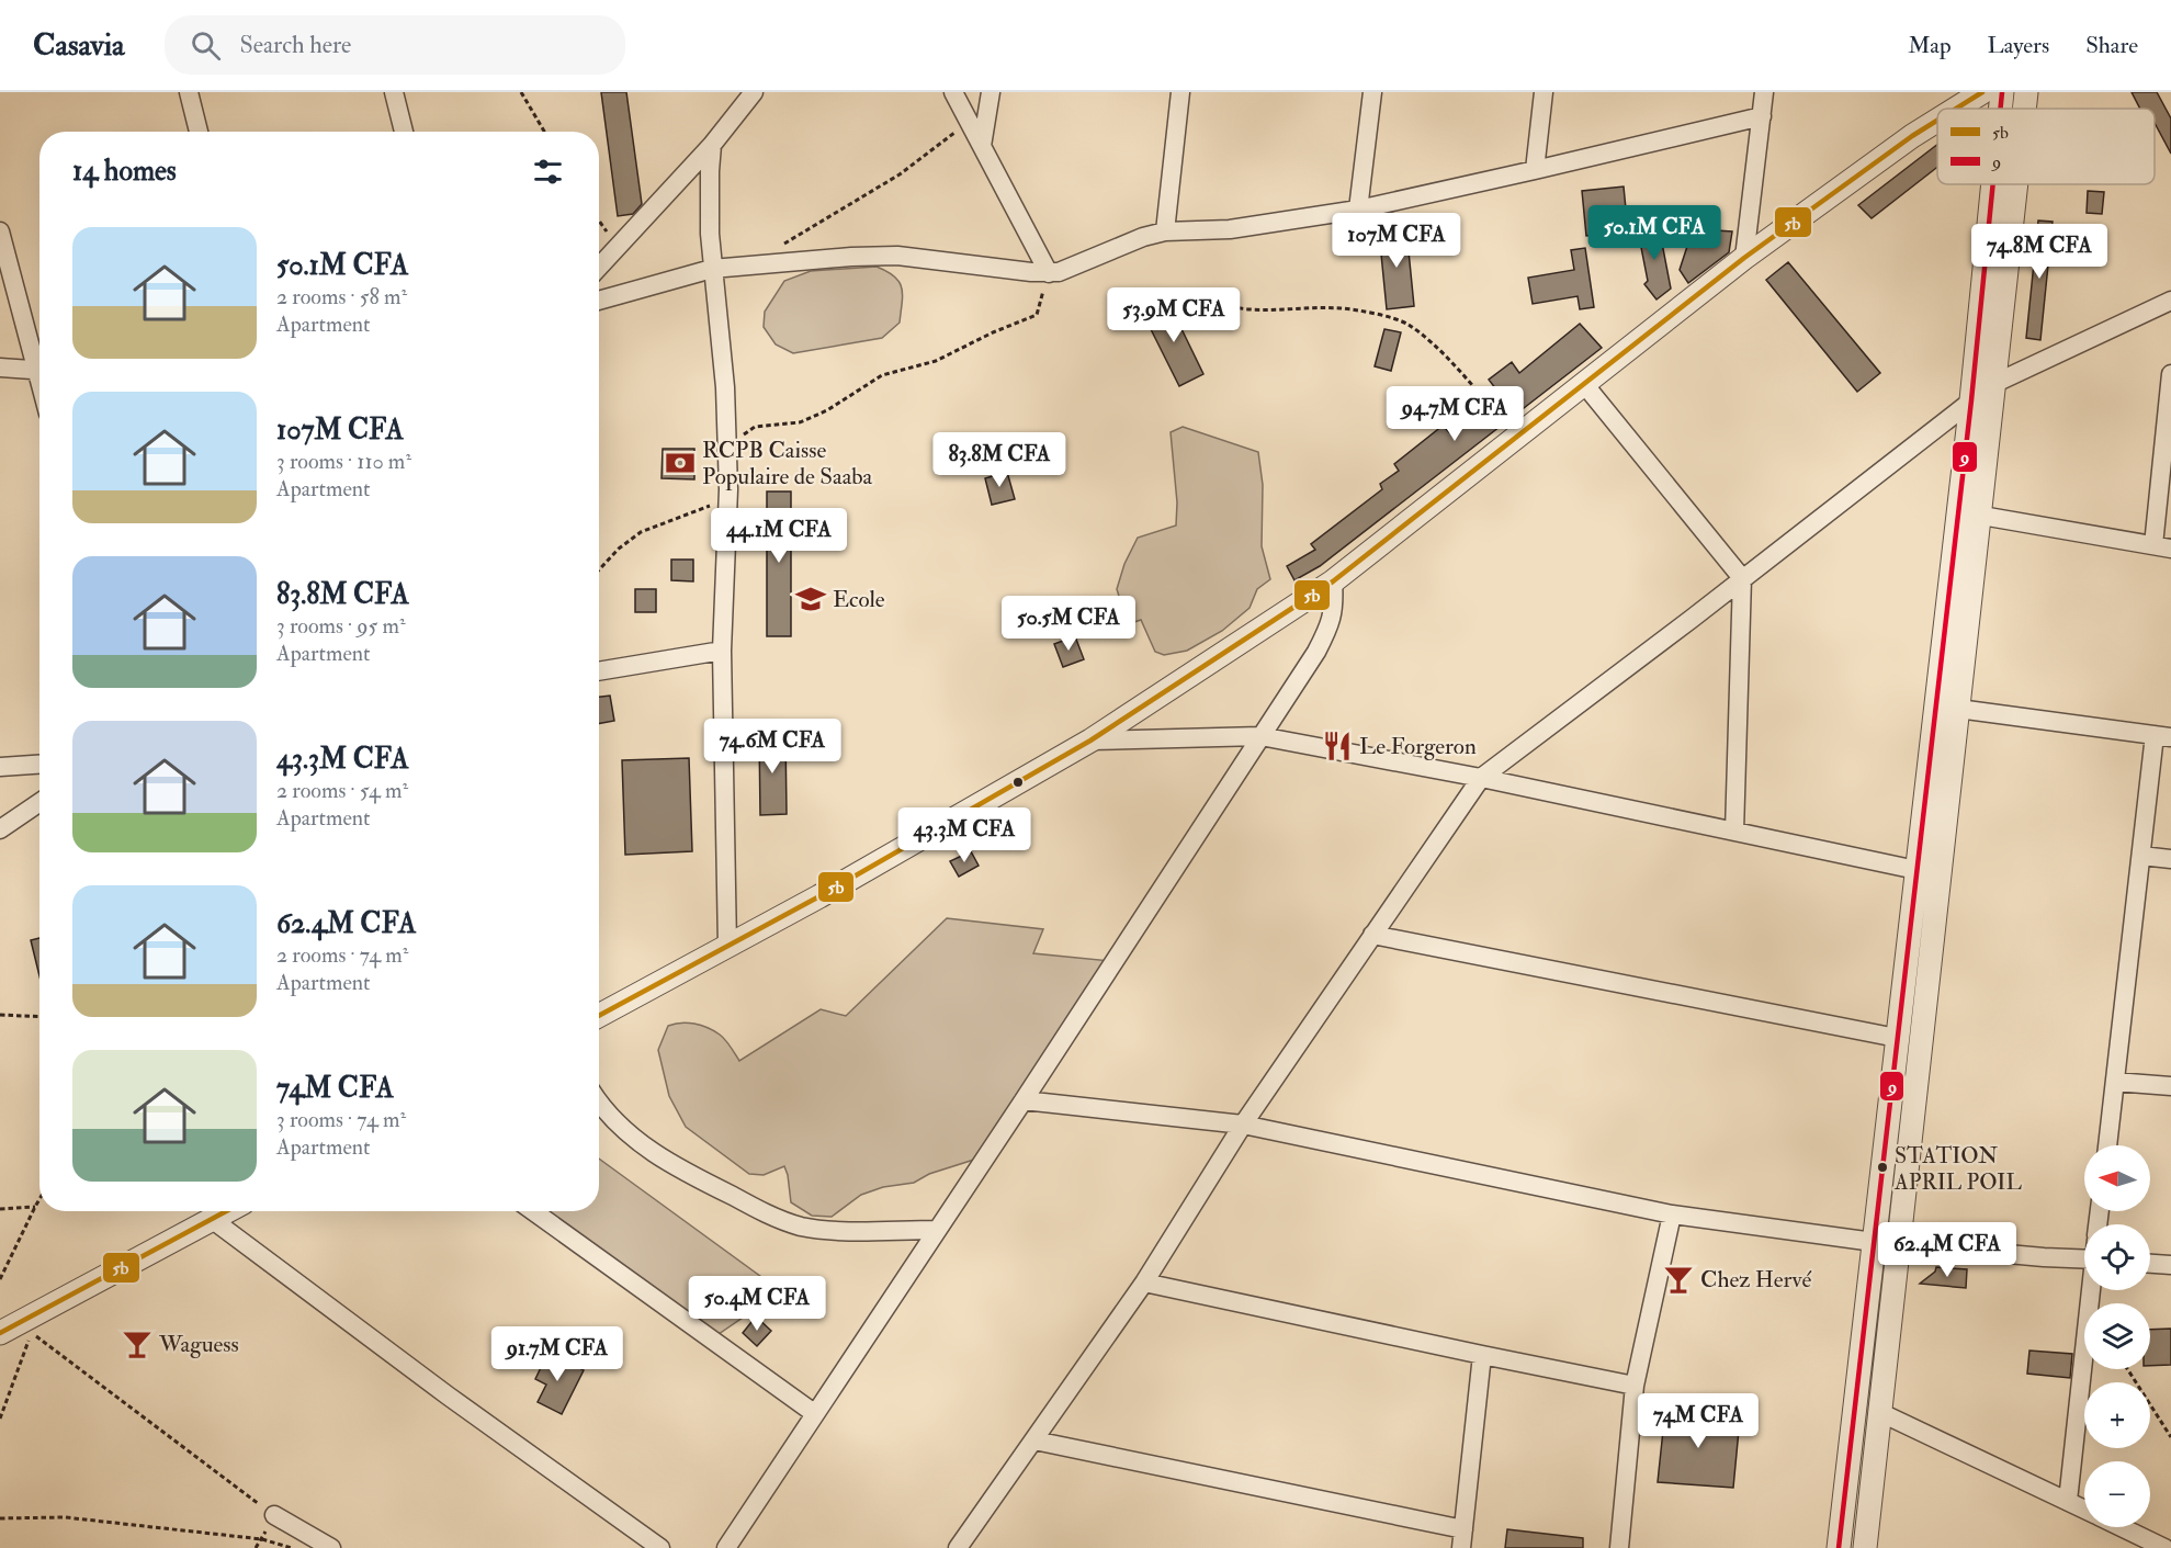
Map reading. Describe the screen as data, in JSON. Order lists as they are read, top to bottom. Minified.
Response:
{"places":{"bank":["RCPB Caisse Populaire de Saaba"],"school or university":["Ecole"],"restaurant":["Le Forgeron"],"other":["STATION APRIL POIL"],"bar":["Chez Hervé","Waguess"]},"lines":["transit line 5b","transit line 9"],"legend":["5b","9"],"north":"left","page":{"header":"Casavia","search":"Search here","nav":["Map","Layers","Share"],"heading":"14 homes","price":["50.1M CFA","107M CFA","74.8M CFA","53.9M CFA","94.7M CFA","83.8M CFA","44.1M CFA","50.5M CFA","74.6M CFA","43.3M CFA","62.4M CFA","50.4M CFA","91.7M CFA","74M CFA"],"list":[{"name":"50.1M CFA","note":"2 rooms · 58 m² · Apartment"},{"name":"107M CFA","note":"3 rooms · 110 m² · Apartment"},{"name":"83.8M CFA","note":"3 rooms · 95 m² · Apartment"},{"name":"43.3M CFA","note":"2 rooms · 54 m² · Apartment"},{"name":"62.4M CFA","note":"2 rooms · 74 m² · Apartment"},{"name":"74M CFA","note":"3 rooms · 74 m² · Apartment"}],"map_buttons":["+","−"]}}
